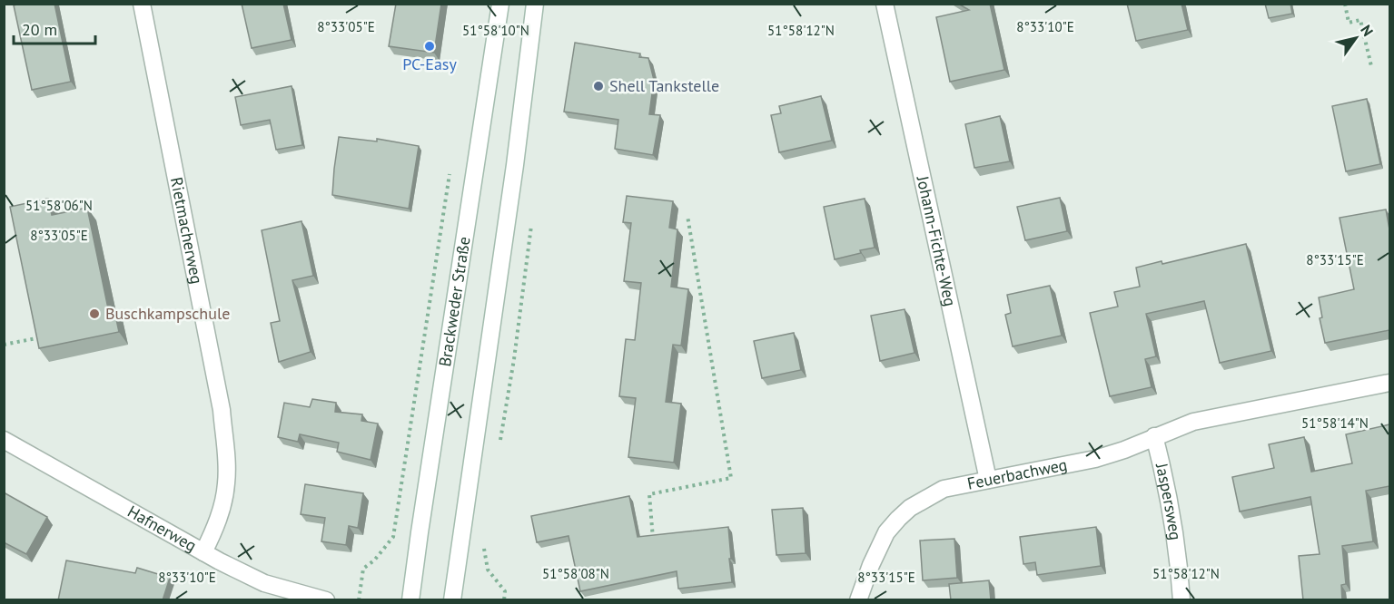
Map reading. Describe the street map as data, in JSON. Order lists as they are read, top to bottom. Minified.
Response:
{"streets":{"street":["Rietmacherweg","Johann-Fichte-Weg","Brackweder Straße","Feuerbachweg","Jaspersweg","Hafnerweg"]},"crossings":[["Rietmacherweg","Hafnerweg"],["Johann-Fichte-Weg","Feuerbachweg"],["Feuerbachweg","Jaspersweg"]],"places":["PC-Easy","Shell Tankstelle","Buschkampschule"],"scale_bar":"20 m","north":"top right","coordinates":["8°33'05\"E","8°33'10\"E","51°58'10\"N","51°58'12\"N","51°58'06\"N","8°33'15\"E","51°58'14\"N","51°58'08\"N"]}
